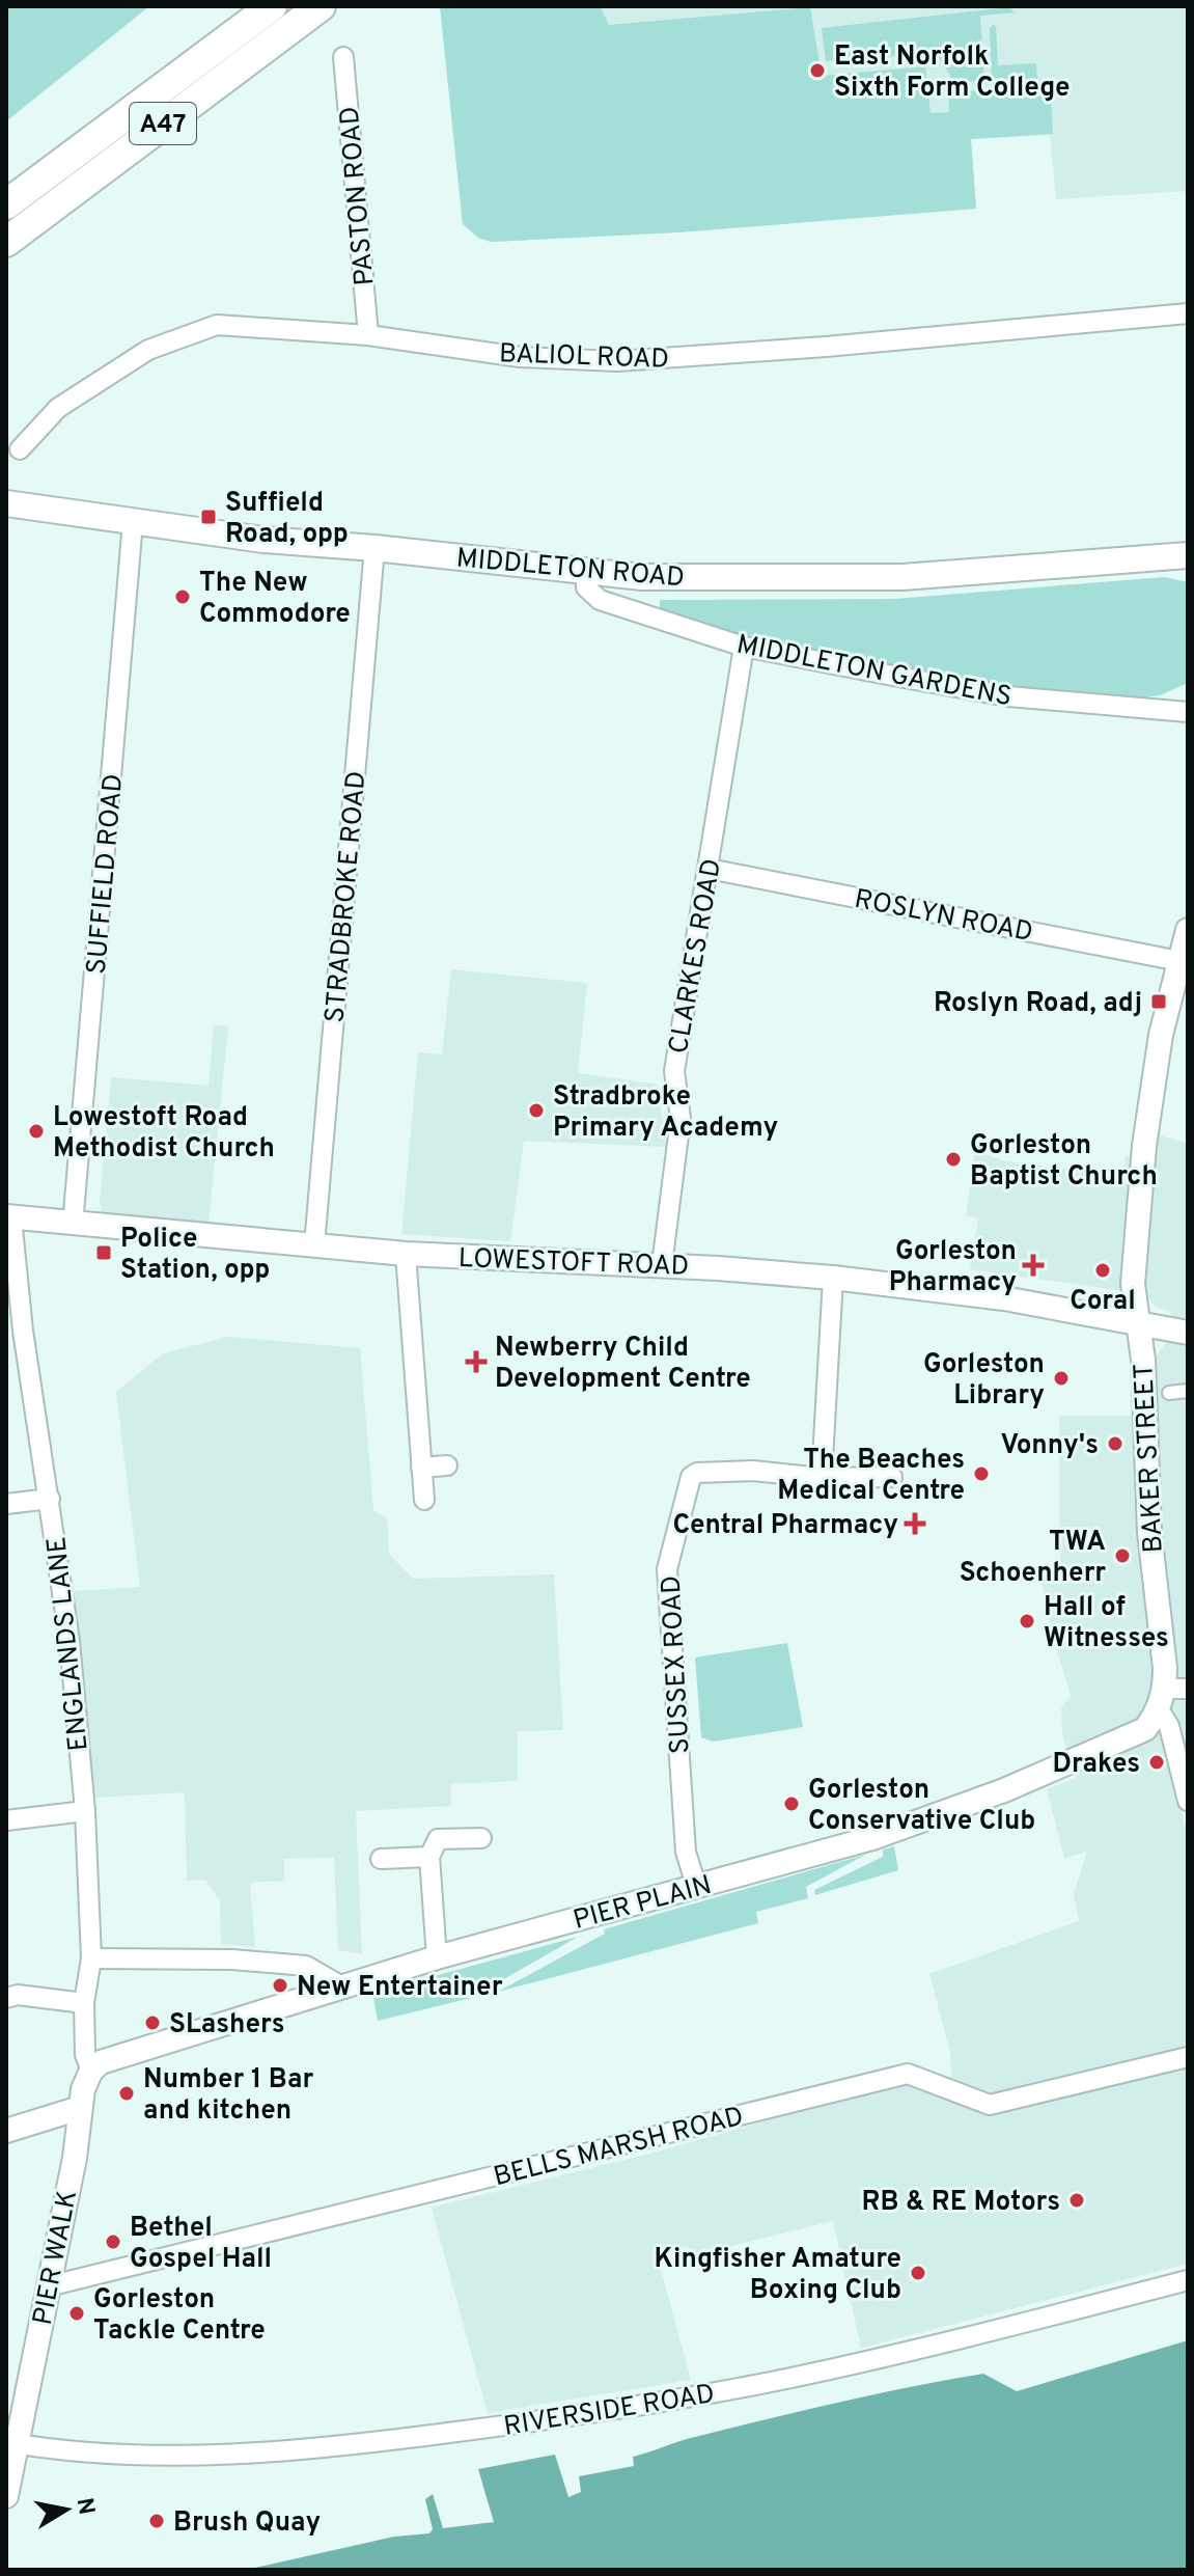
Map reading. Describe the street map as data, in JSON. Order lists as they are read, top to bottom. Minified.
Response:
{"streets":{"highway":["A47"],"main road":["MIDDLETON ROAD"],"street":["PASTON ROAD","BALIOL ROAD","MIDDLETON GARDENS","SUFFIELD ROAD","STRADBROKE ROAD","ROSLYN ROAD","CLARKES ROAD","LOWESTOFT ROAD","BAKER STREET","ENGLANDS LANE","SUSSEX ROAD","PIER PLAIN","BELLS MARSH ROAD","PIER WALK","RIVERSIDE ROAD"]},"crossings":[["PASTON ROAD","BALIOL ROAD"],["MIDDLETON ROAD","MIDDLETON GARDENS"],["MIDDLETON ROAD","SUFFIELD ROAD"],["MIDDLETON ROAD","STRADBROKE ROAD"],["MIDDLETON GARDENS","CLARKES ROAD"],["SUFFIELD ROAD","LOWESTOFT ROAD"],["STRADBROKE ROAD","LOWESTOFT ROAD"],["ROSLYN ROAD","CLARKES ROAD"],["ROSLYN ROAD","BAKER STREET"],["CLARKES ROAD","LOWESTOFT ROAD"],["LOWESTOFT ROAD","BAKER STREET"],["LOWESTOFT ROAD","ENGLANDS LANE"],["BAKER STREET","PIER PLAIN"],["ENGLANDS LANE","PIER PLAIN"],["ENGLANDS LANE","PIER WALK"],["SUSSEX ROAD","PIER PLAIN"],["PIER PLAIN","PIER WALK"],["BELLS MARSH ROAD","PIER WALK"],["PIER WALK","RIVERSIDE ROAD"]],"places":{"other":["East Norfolk Sixth Form College","The New Commodore","Stradbroke Primary Academy","Lowestoft Road Methodist Church","Gorleston Baptist Church","Coral","Gorleston Library","Vonny's","The Beaches Medical Centre","TWA Schoenherr","Hall of Witnesses","Drakes","Gorleston Conservative Club","New Entertainer","SLashers","Number 1 Bar and kitchen","RB & RE Motors","Bethel Gospel Hall","Kingfisher Amature Boxing Club","Gorleston Tackle Centre","Brush Quay"],"transit":["Suffield Road, opp","Roslyn Road, adj","Police Station, opp"],"health":["Gorleston Pharmacy","Newberry Child Development Centre","Central Pharmacy"]},"north":"right"}
